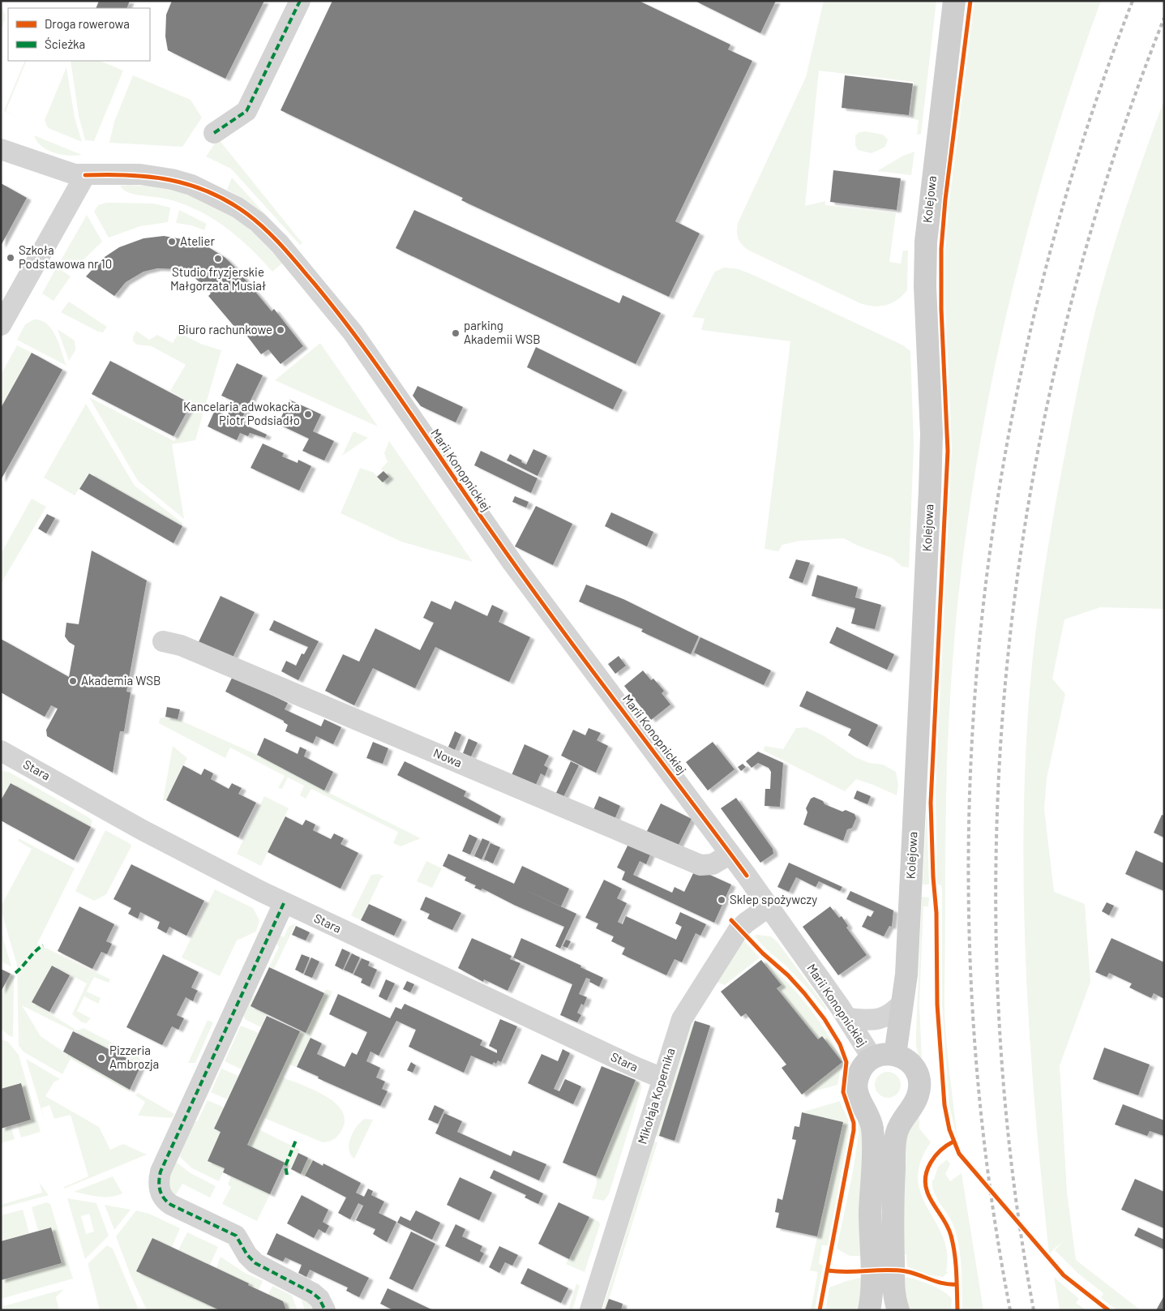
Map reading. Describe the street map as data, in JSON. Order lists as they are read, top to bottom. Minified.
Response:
{"streets":{"street":["Kolejowa","Marii Konopnickiej","Nowa","Stara","Mikołaja Kopernika"]},"crossings":[["Marii Konopnickiej","Nowa"],["Marii Konopnickiej","Mikołaja Kopernika"],["Stara","Mikołaja Kopernika"]],"places":["Atelier","Szkoła Podstawowa nr 10","Studio fryzjerskie Małgorzata Musiał","Biuro rachunkowe","parking Akademii WSB","Kancelaria adwokacka Piotr Podsiadło","Akademia WSB","Sklep spożywczy","Pizzeria Ambrozja"],"legend":["Droga rowerowa","Ścieżka"]}
